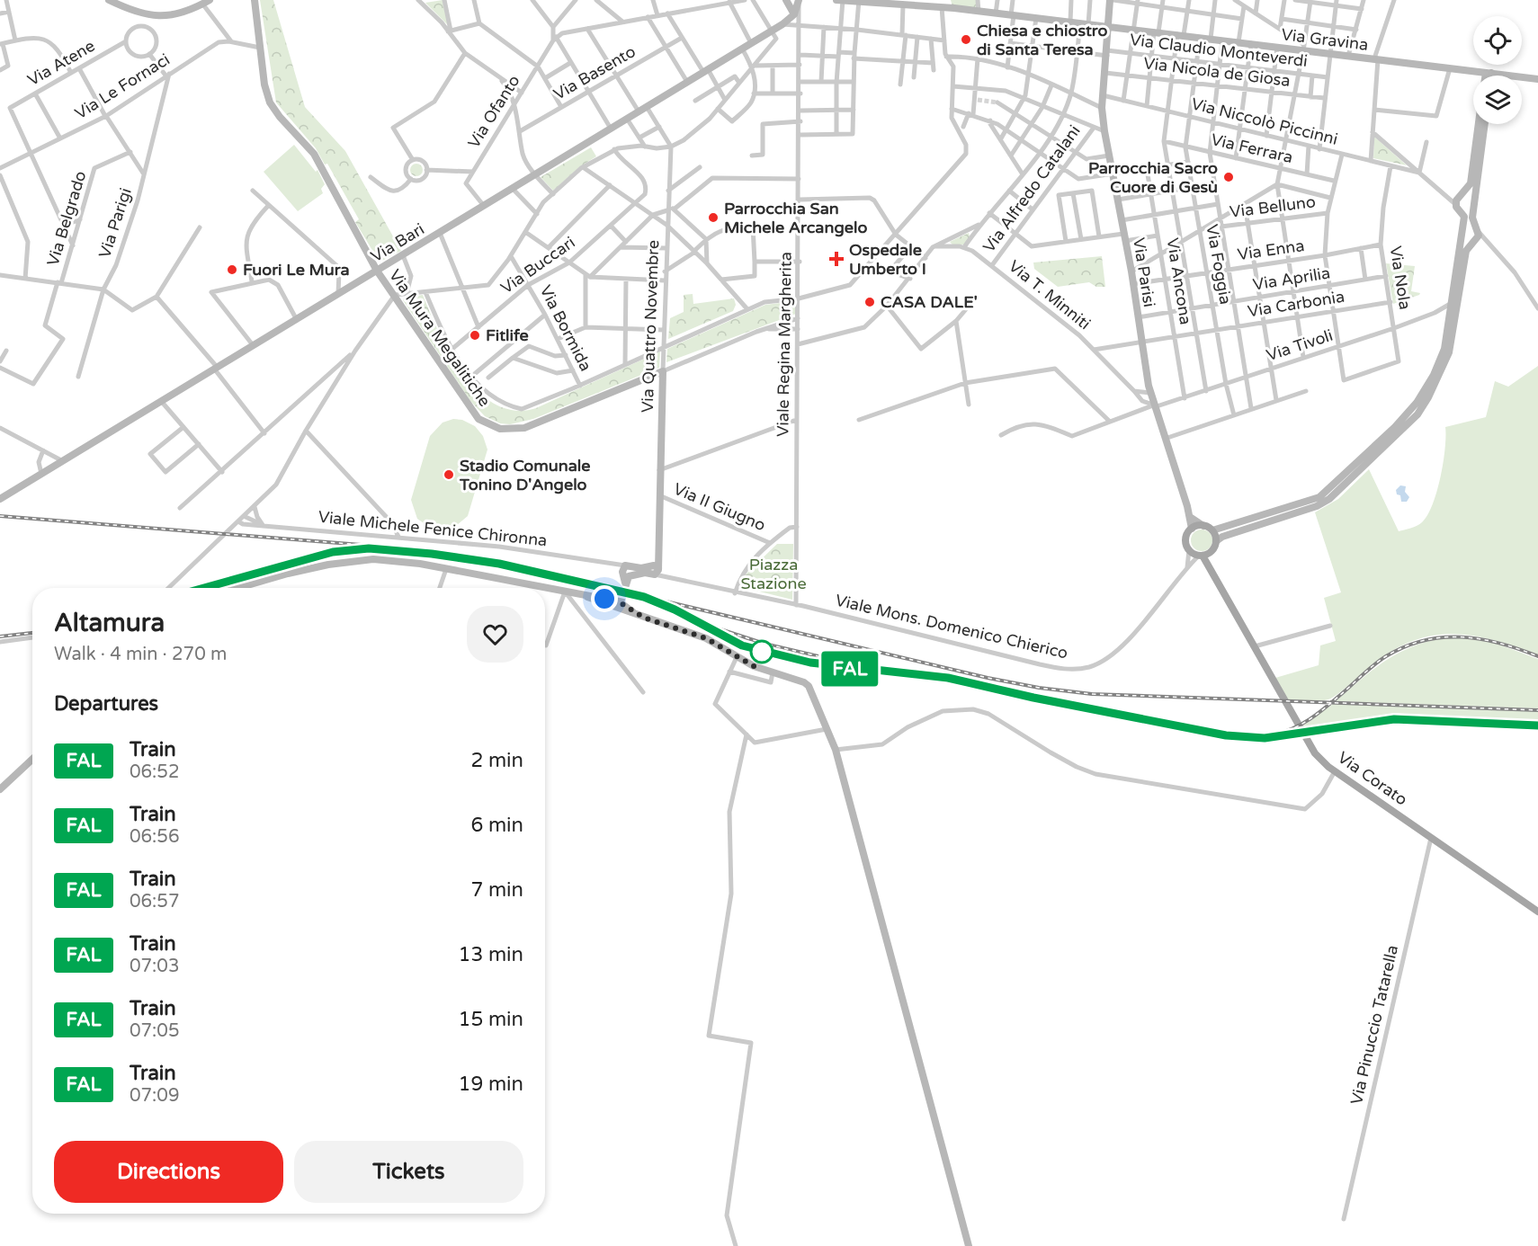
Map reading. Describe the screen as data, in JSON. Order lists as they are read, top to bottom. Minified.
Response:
{"streets":{"main road":["Via Gravina","Via Bari","Via Parisi","Via Quattro Novembre","Via Mura Megalitiche","Via Corato"],"street":["Via Claudio Monteverdi","Via Atene","Via Nicola de Giosa","Via Basento","Via Le Fornaci","Via Ofanto","Via Niccolò Piccinni","Via Ferrara","Via Alfredo Catalani","Via Belluno","Via Belgrado","Via Parigi","Via Enna","Via Foggia","Via Buccari","Via Nola","Via Aprilia","Via Ancona","Via T. Minniti","Via Carbonia","Via Bormida","Viale Regina Margherita","Via Tivoli","Via II Giugno","Viale Michele Fenice Chironna","Viale Mons. Domenico Chierico","Via Pinuccio Tatarella"]},"crossings":[["Via Gravina","Via Foggia"],["Via Gravina","Via Parisi"],["Via Claudio Monteverdi","Via Foggia"],["Via Claudio Monteverdi","Via Parisi"],["Via Atene","Via Le Fornaci"],["Via Nicola de Giosa","Via Foggia"],["Via Nicola de Giosa","Via Parisi"],["Via Le Fornaci","Via Parigi"],["Via Le Fornaci","Via Mura Megalitiche"],["Via Ofanto","Via Bari"],["Via Niccolò Piccinni","Via Foggia"],["Via Niccolò Piccinni","Via Parisi"],["Via Niccolò Piccinni","Via Nola"],["Via Ferrara","Via Foggia"],["Via Alfredo Catalani","Via T. Minniti"],["Via Bari","Via Mura Megalitiche"],["Via Bari","Viale Regina Margherita"],["Via Enna","Via Foggia"],["Via Enna","Via Parisi"],["Via Enna","Via Nola"],["Via Enna","Via Ancona"],["Via Foggia","Via Aprilia"],["Via Foggia","Via Carbonia"],["Via Foggia","Via Tivoli"],["Via Buccari","Via Bormida"],["Via Parisi","Via Aprilia"],["Via Parisi","Via T. Minniti"],["Via Parisi","Via Carbonia"],["Via Parisi","Via Tivoli"],["Via Parisi","Viale Mons. Domenico Chierico"],["Via Parisi","Via Corato"],["Via Nola","Via Aprilia"],["Via Nola","Via Carbonia"],["Via Nola","Via Tivoli"],["Via Aprilia","Via Ancona"],["Via Ancona","Via Carbonia"],["Via Ancona","Via Tivoli"],["Via T. Minniti","Via Carbonia"],["Via T. Minniti","Via Tivoli"],["Via Quattro Novembre","Via Mura Megalitiche"],["Via Quattro Novembre","Via II Giugno"],["Via Quattro Novembre","Viale Mons. Domenico Chierico"],["Via Mura Megalitiche","Viale Regina Margherita"],["Viale Mons. Domenico Chierico","Via Corato"],["Via Corato","Via Pinuccio Tatarella"]],"parks":["Piazza Stazione"],"places":{"other":["Chiesa e chiostro di Santa Teresa","Parrocchia Sacro Cuore di Gesù","Parrocchia San Michele Arcangelo","Fuori Le Mura","CASA DALE'","Fitlife","Stadio Comunale Tonino D'Angelo"],"health":["Ospedale Umberto I"]},"page":{"on_map":"FAL","heading":[["Altamura","Walk · 4 min · 270 m"],"Departures"],"list":[{"mark":"FAL","name":"Train","note":"06:52","value":"2 min"},{"mark":"FAL","name":"Train","note":"06:56","value":"6 min"},{"mark":"FAL","name":"Train","note":"06:57","value":"7 min"},{"mark":"FAL","name":"Train","note":"07:03","value":"13 min"},{"mark":"FAL","name":"Train","note":"07:05","value":"15 min"},{"mark":"FAL","name":"Train","note":"07:09","value":"19 min"}],"buttons":["Directions","Tickets"]}}
